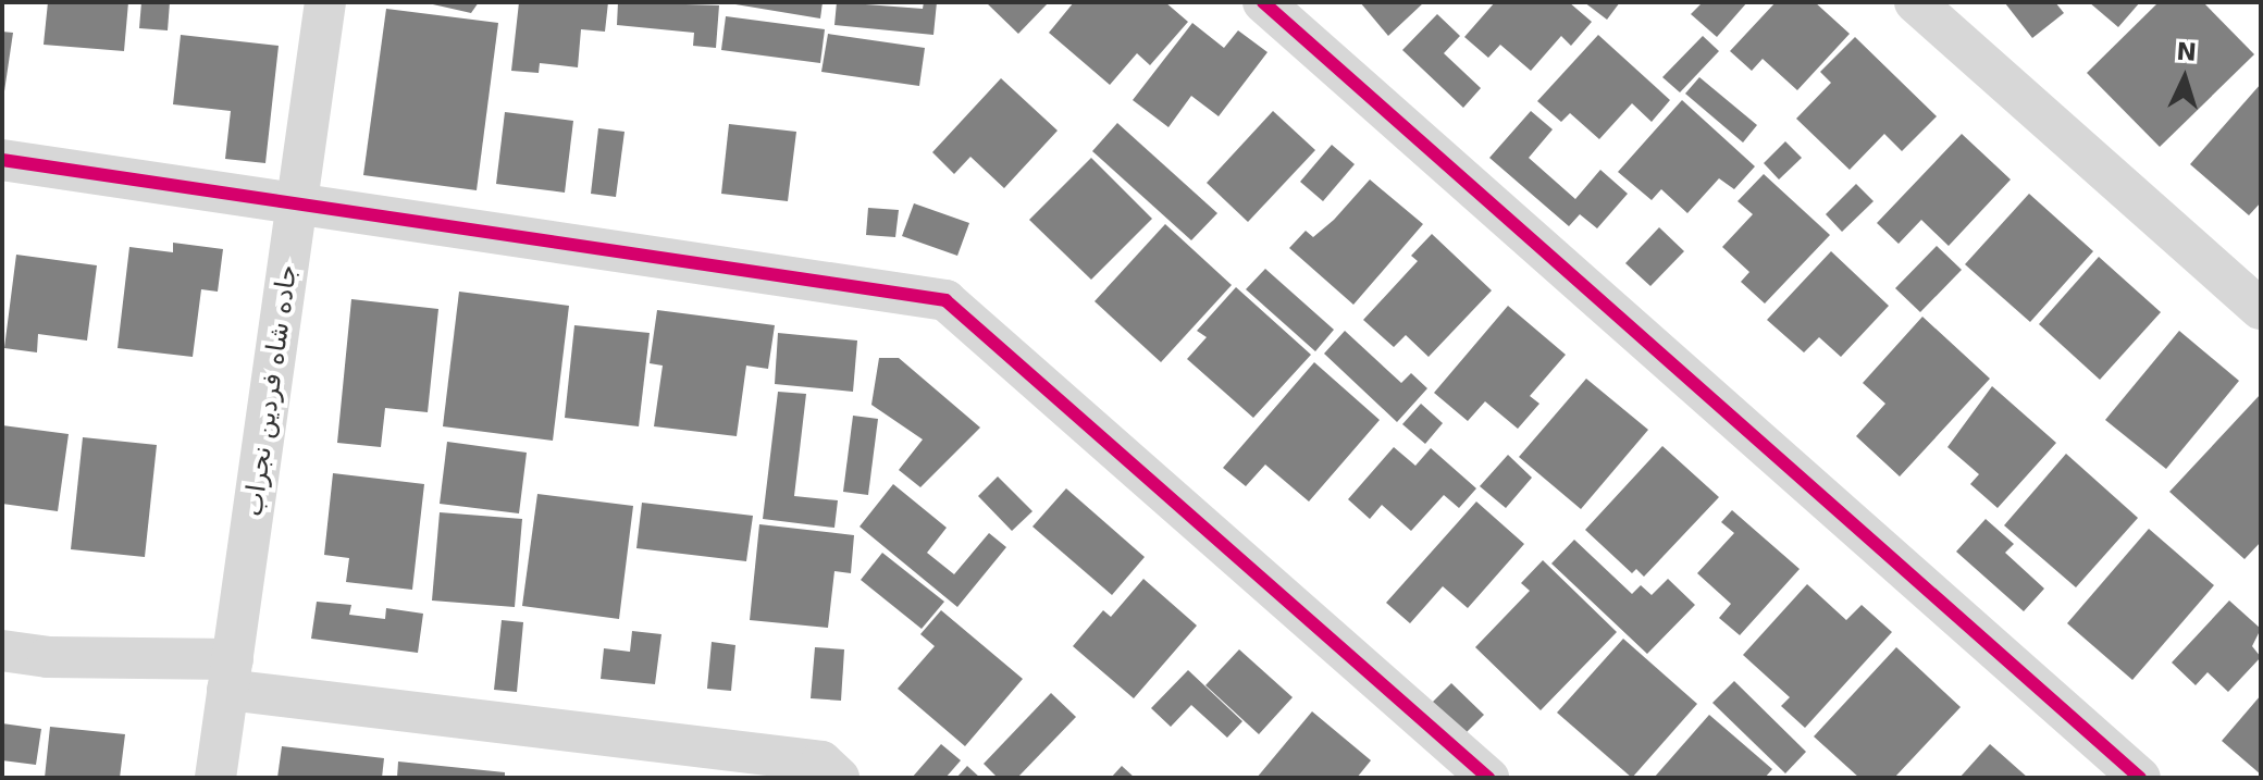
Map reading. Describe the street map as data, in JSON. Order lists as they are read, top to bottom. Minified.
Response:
{"streets":{"street":["جاده شاه فردین نجراب"]},"north":"top"}
